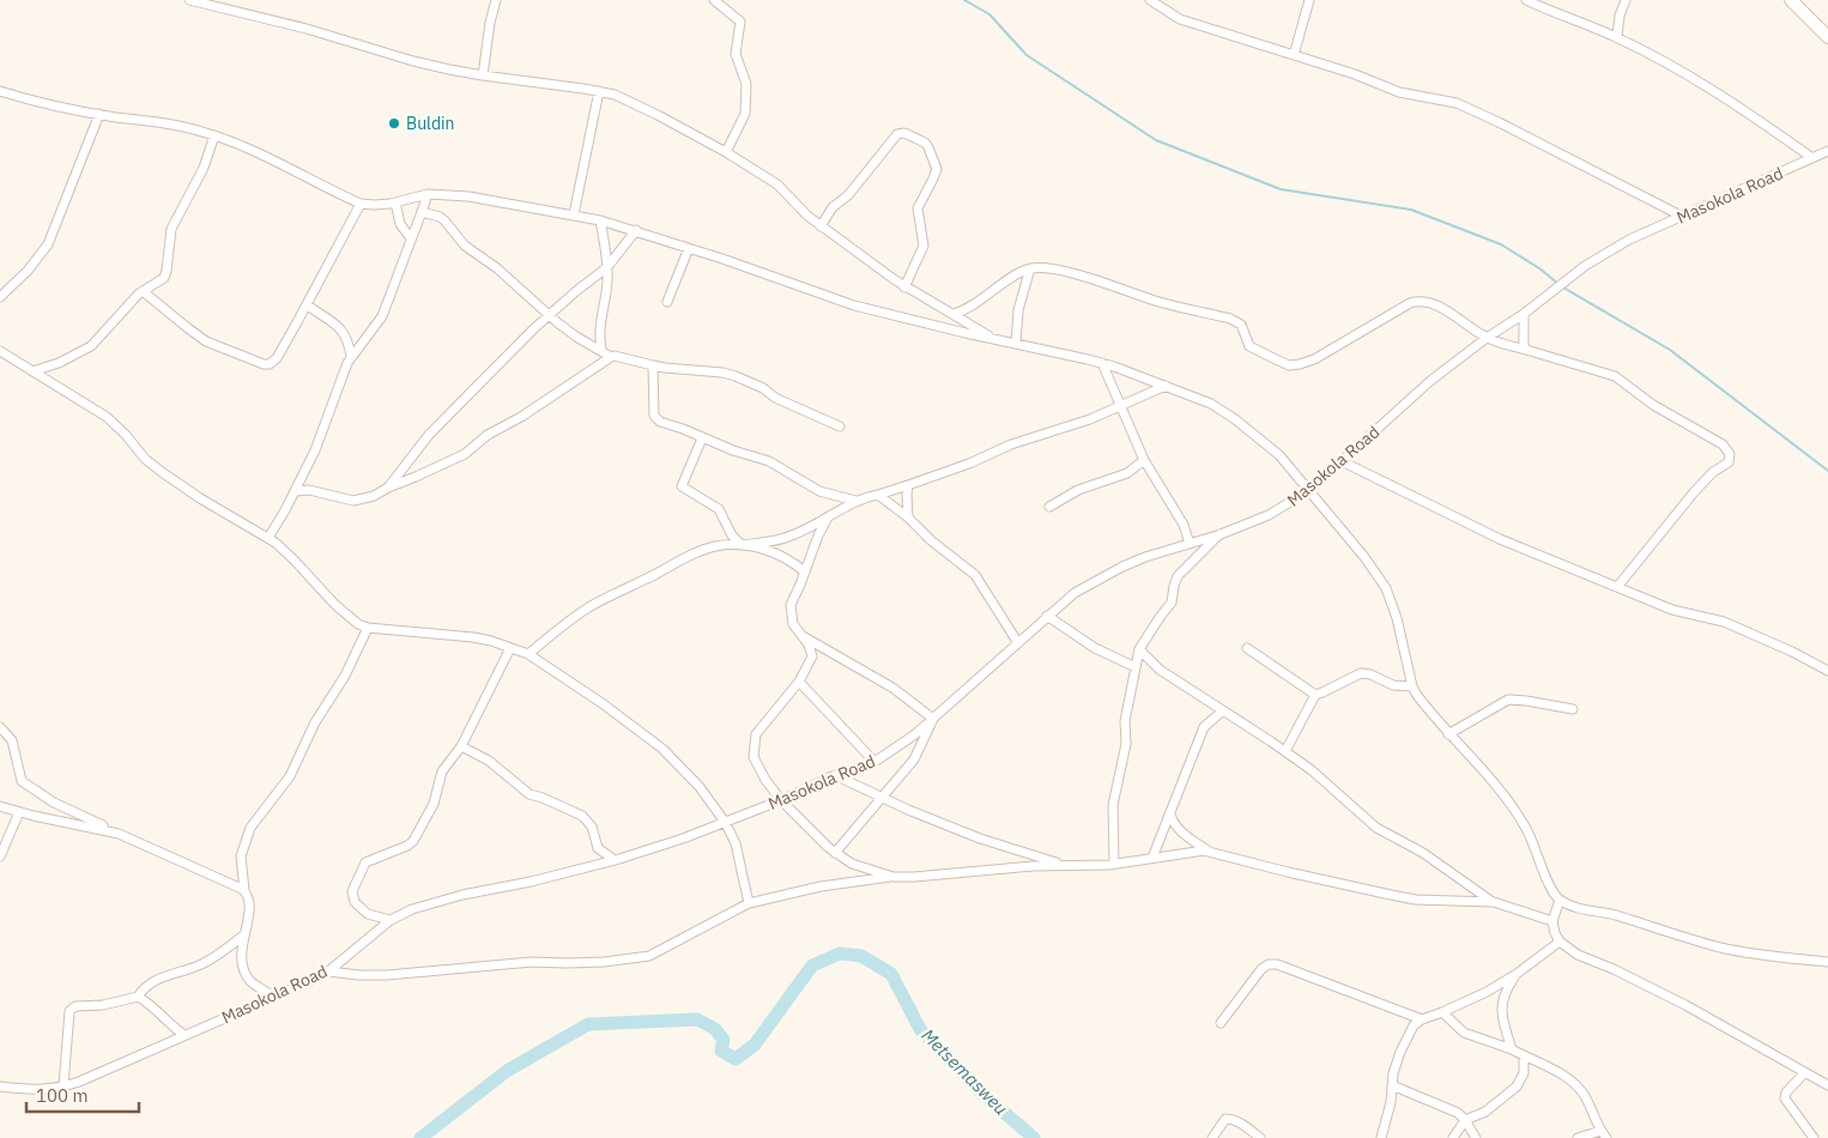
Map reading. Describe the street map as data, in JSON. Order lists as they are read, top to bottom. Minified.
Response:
{"streets":{"street":["Masokola Road"]},"water":["Metsemasweu"],"places":["Buldin"],"scale_bar":"100 m"}
